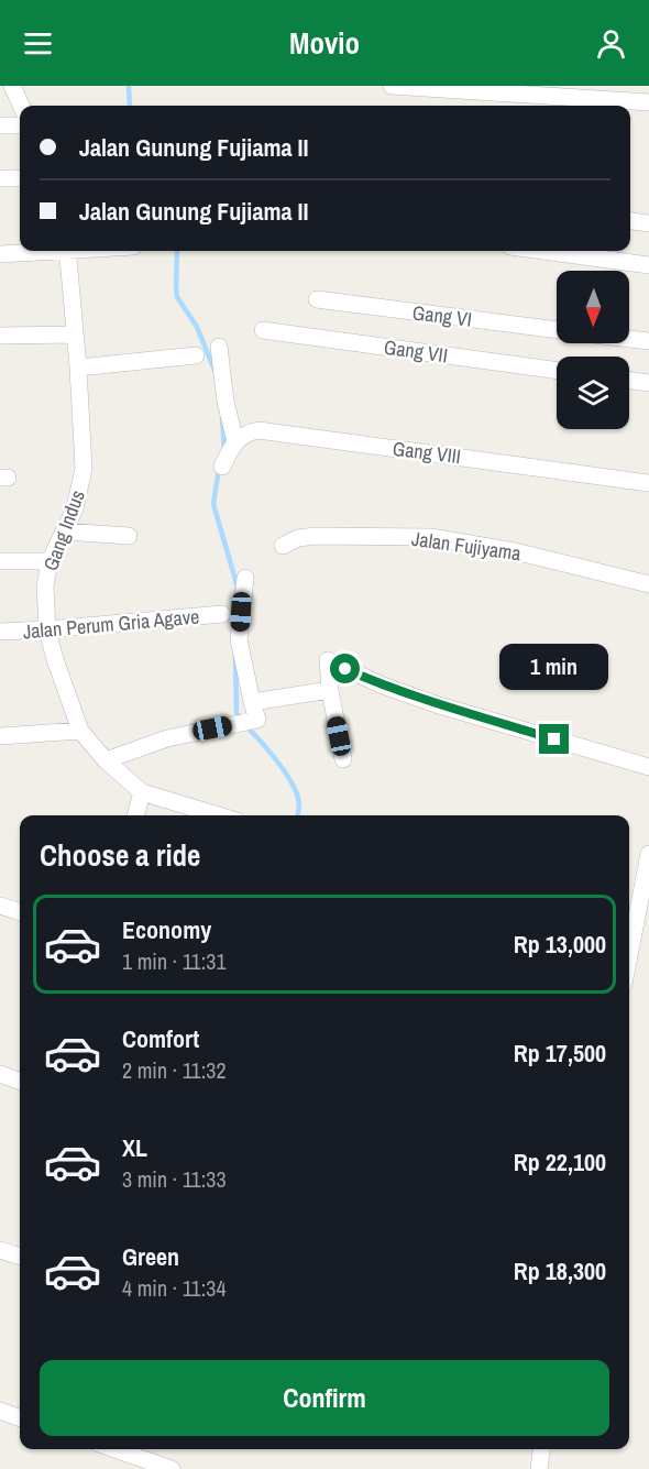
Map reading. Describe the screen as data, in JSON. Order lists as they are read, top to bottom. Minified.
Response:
{"streets":{"street":["Gang VI","Gang VII","Gang VIII","Gang Indus","Jalan Fujiyama","Jalan Perum Gria Agave"]},"crossings":[["Gang Indus","Jalan Perum Gria Agave"]],"north":"bottom","page":{"header":"Movio","banner":["Jalan Gunung Fujiama II","Jalan Gunung Fujiama II"],"bubble":"1 min","heading":"Choose a ride","list":[{"name":"Economy","note":"1 min · 11:31","value":"Rp 13,000"},{"name":"Comfort","note":"2 min · 11:32","value":"Rp 17,500"},{"name":"XL","note":"3 min · 11:33","value":"Rp 22,100"},{"name":"Green","note":"4 min · 11:34","value":"Rp 18,300"}],"buttons":"Confirm"}}
